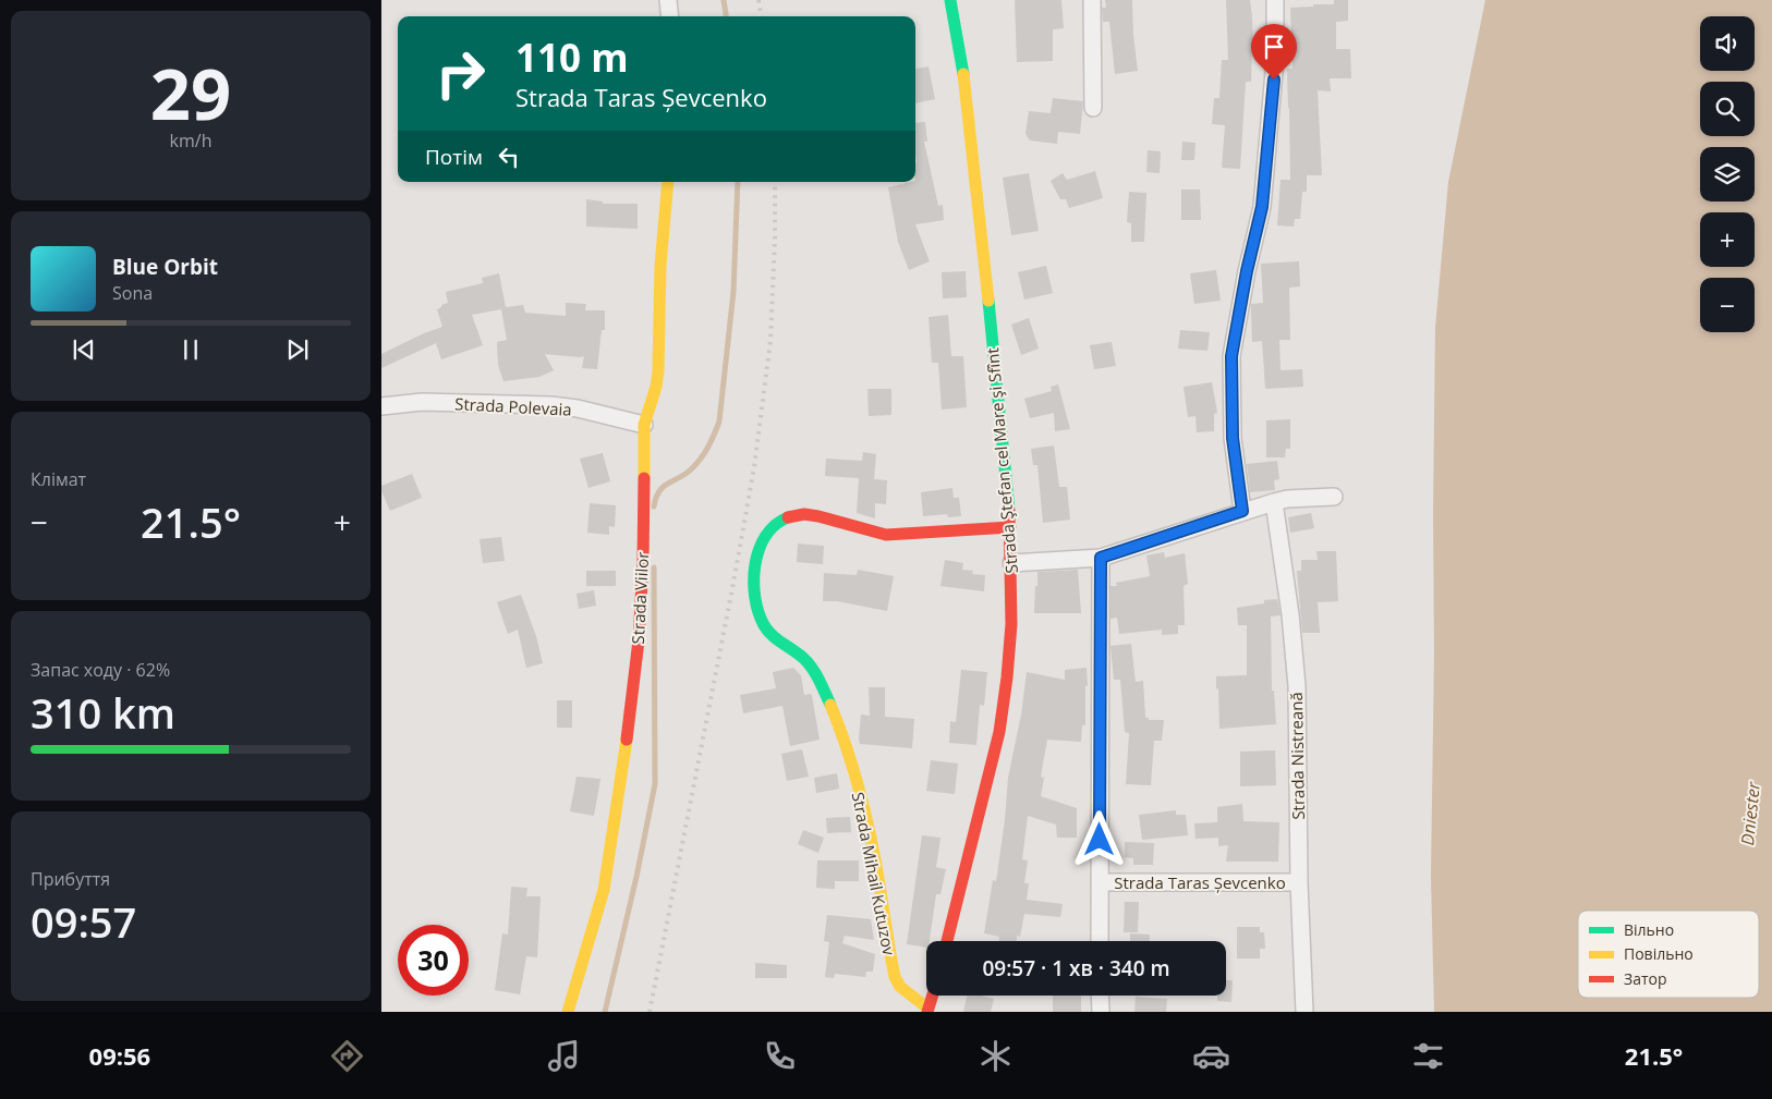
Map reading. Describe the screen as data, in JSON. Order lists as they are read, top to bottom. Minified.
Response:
{"streets":{"street":["Strada Polevaia","Strada Ştefan cel Mare şi Sfînt","Strada Viilor","Strada Nistreană","Strada Mihail Kutuzov","Strada Taras Șevcenko"]},"crossings":[["Strada Polevaia","Strada Viilor"],["Strada Ştefan cel Mare şi Sfînt","Strada Mihail Kutuzov"],["Strada Nistreană","Strada Taras Șevcenko"]],"water":["Dniester"],"legend":["Вільно","Повільно","Затор"],"page":{"tile":[["29","km/h"],"Клімат",["Запас ходу · 62%","310 km"],["Прибуття","09:57"]],"map_buttons":["+","−"],"turn":["110 m","Strada Taras Șevcenko"],"then":"Потім","song":["Blue Orbit","Sona"],"heat":["−","21.5°","+"],"limit":"30","trip":"09:57 · 1 хв · 340 m","tabs":["09:56","21.5°"]}}
